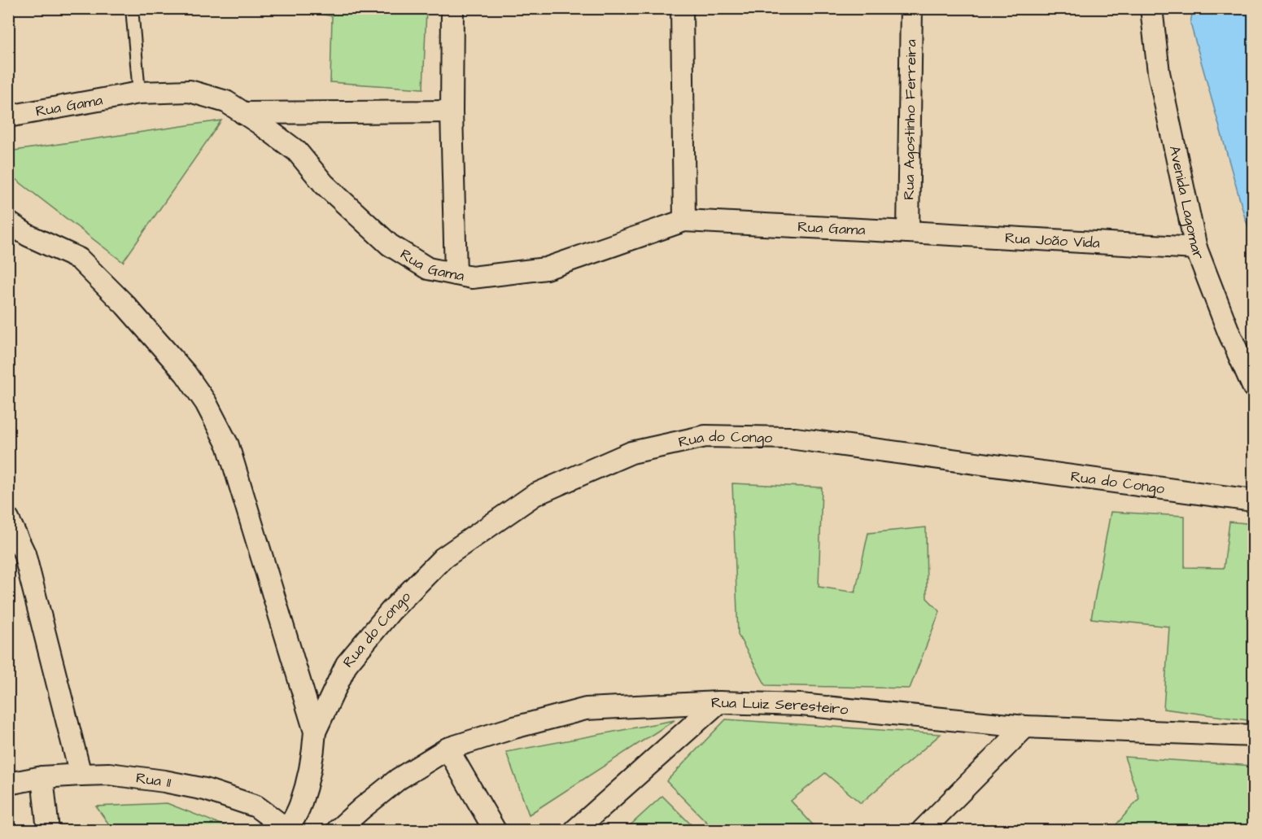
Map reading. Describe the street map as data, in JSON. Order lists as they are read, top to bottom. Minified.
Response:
{"streets":{"street":["Rua Gama","Rua Agostinho Ferreira","Avenida Lagomar","Rua João Vida","Rua do Congo","Rua Luiz Seresteiro","Rua 11"]},"crossings":[["Rua Gama","Rua Agostinho Ferreira"],["Rua Gama","Rua João Vida"],["Rua Agostinho Ferreira","Rua João Vida"],["Avenida Lagomar","Rua João Vida"]]}
